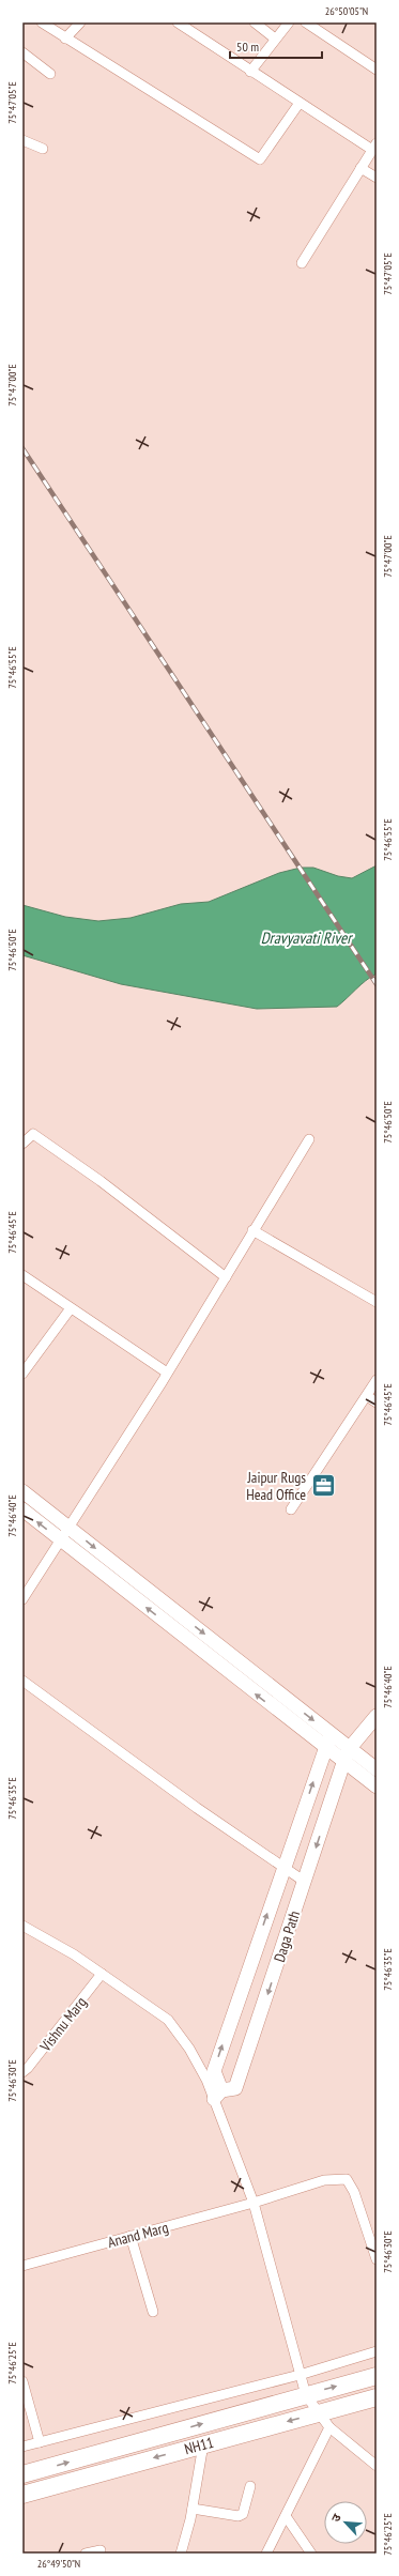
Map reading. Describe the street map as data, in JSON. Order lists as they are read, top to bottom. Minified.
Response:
{"streets":{"highway":["NH11"],"street":["Daga Path","Vishnu Marg","Anand Marg"]},"water":["Dravyavati River"],"places":{"office":["Jaipur Rugs Head Office"]},"scale_bar":"50 m","north":"top left","coordinates":["26°50'05\"N","75°47'05\"E","75°47'00\"E","75°46'55\"E","75°46'50\"E","75°46'45\"E","75°46'40\"E","75°46'35\"E","75°46'30\"E","75°46'25\"E","26°49'50\"N"]}
